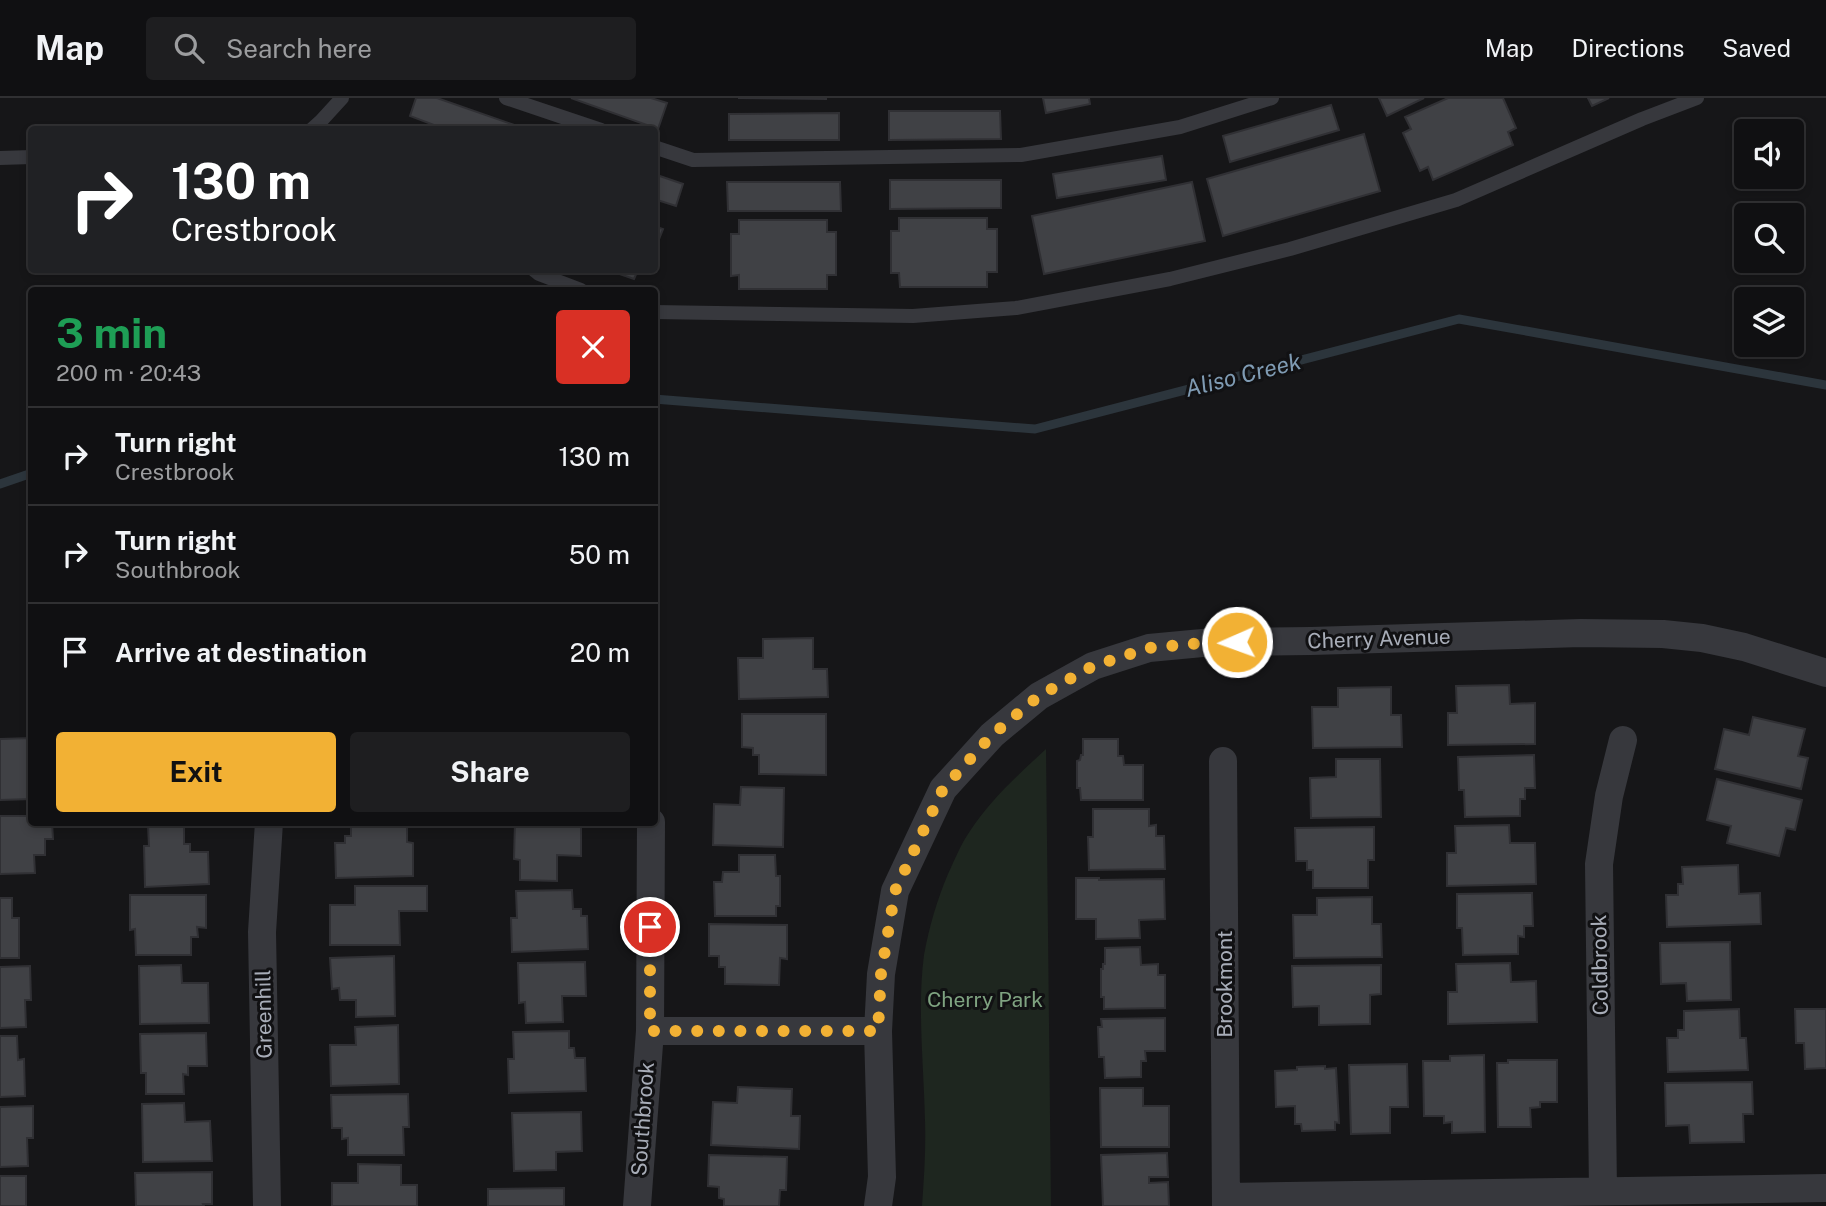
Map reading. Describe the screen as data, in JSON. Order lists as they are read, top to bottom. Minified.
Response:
{"streets":{"street":["Cherry Avenue","Coldbrook","Brookmont","Greenhill","Southbrook"]},"water":["Aliso Creek"],"parks":["Cherry Park"],"page":{"header":"Map","search":"Search here","nav":["Map","Directions","Saved"],"turn":["130 m","Crestbrook"],"heading":["3 min","200 m · 20:43"],"list":[{"name":"Turn right","note":"Crestbrook","value":"130 m"},{"name":"Turn right","note":"Southbrook","value":"50 m"},{"name":"Arrive at destination","value":"20 m"}],"buttons":["Exit","Share"]}}
